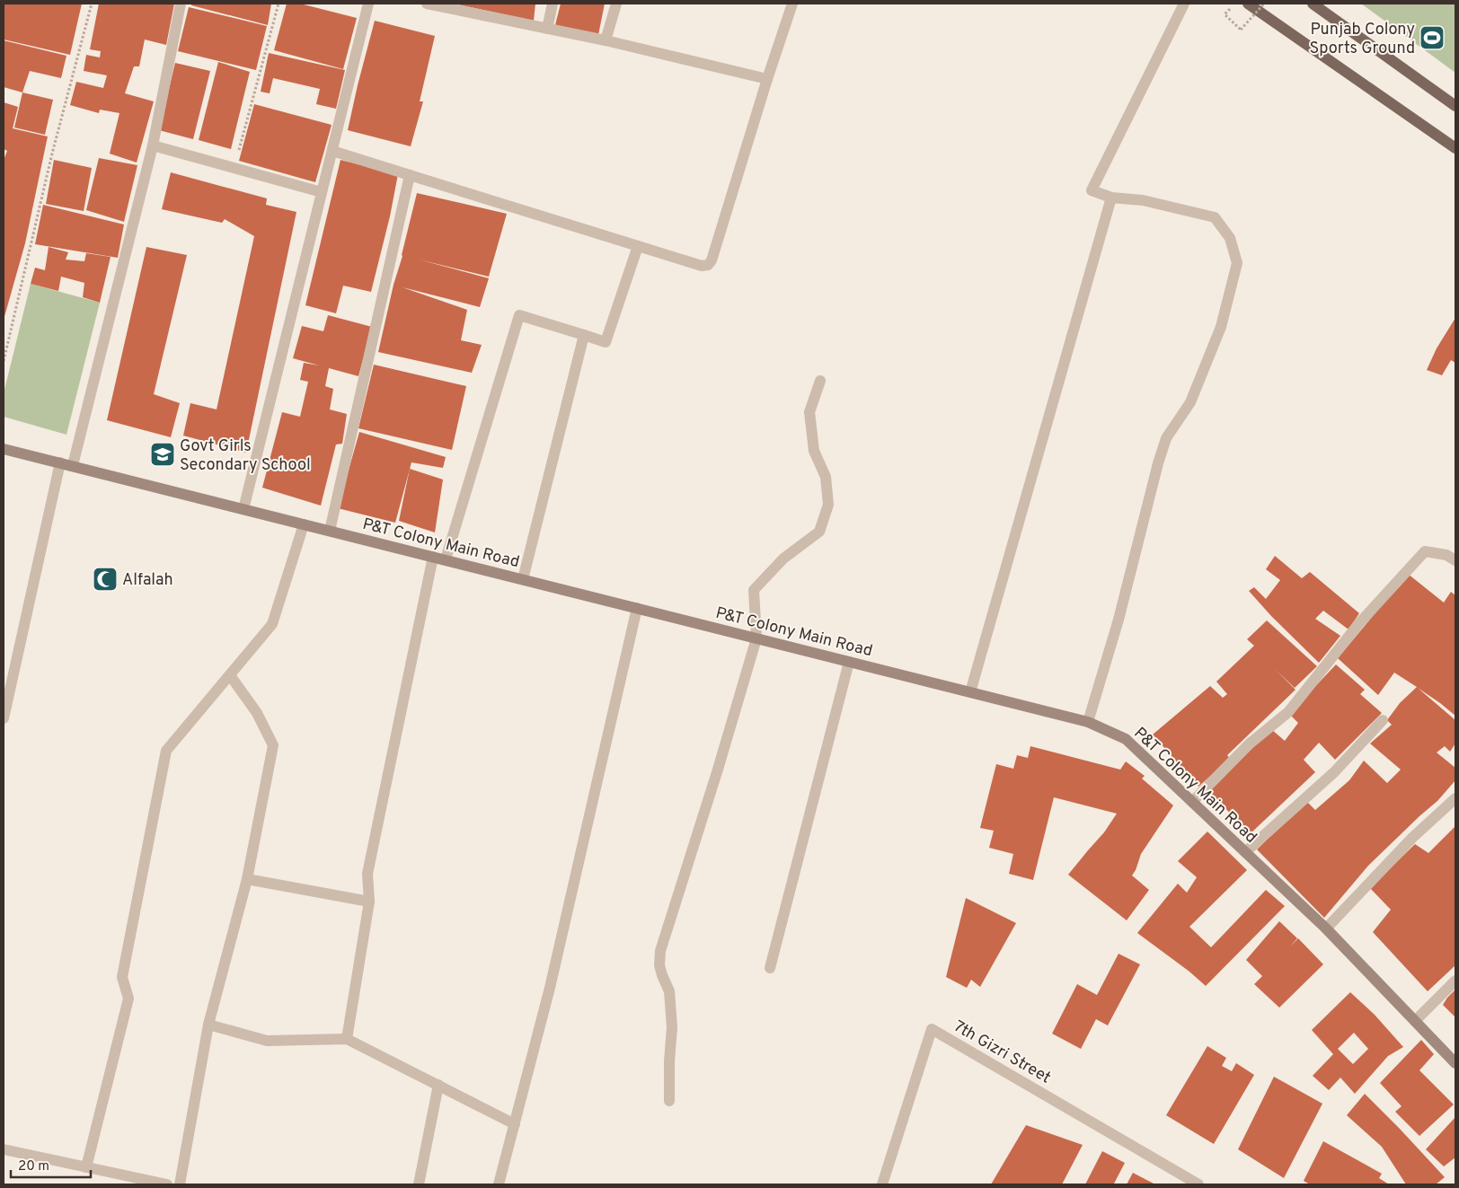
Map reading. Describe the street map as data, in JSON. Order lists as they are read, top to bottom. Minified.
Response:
{"streets":{"street":["P&T Colony Main Road","7th Gizri Street"]},"places":{"sports":["Punjab Colony Sports Ground"],"school or university":["Govt Girls Secondary School"],"mosque":["Alfalah"]},"scale_bar":"20 m"}
